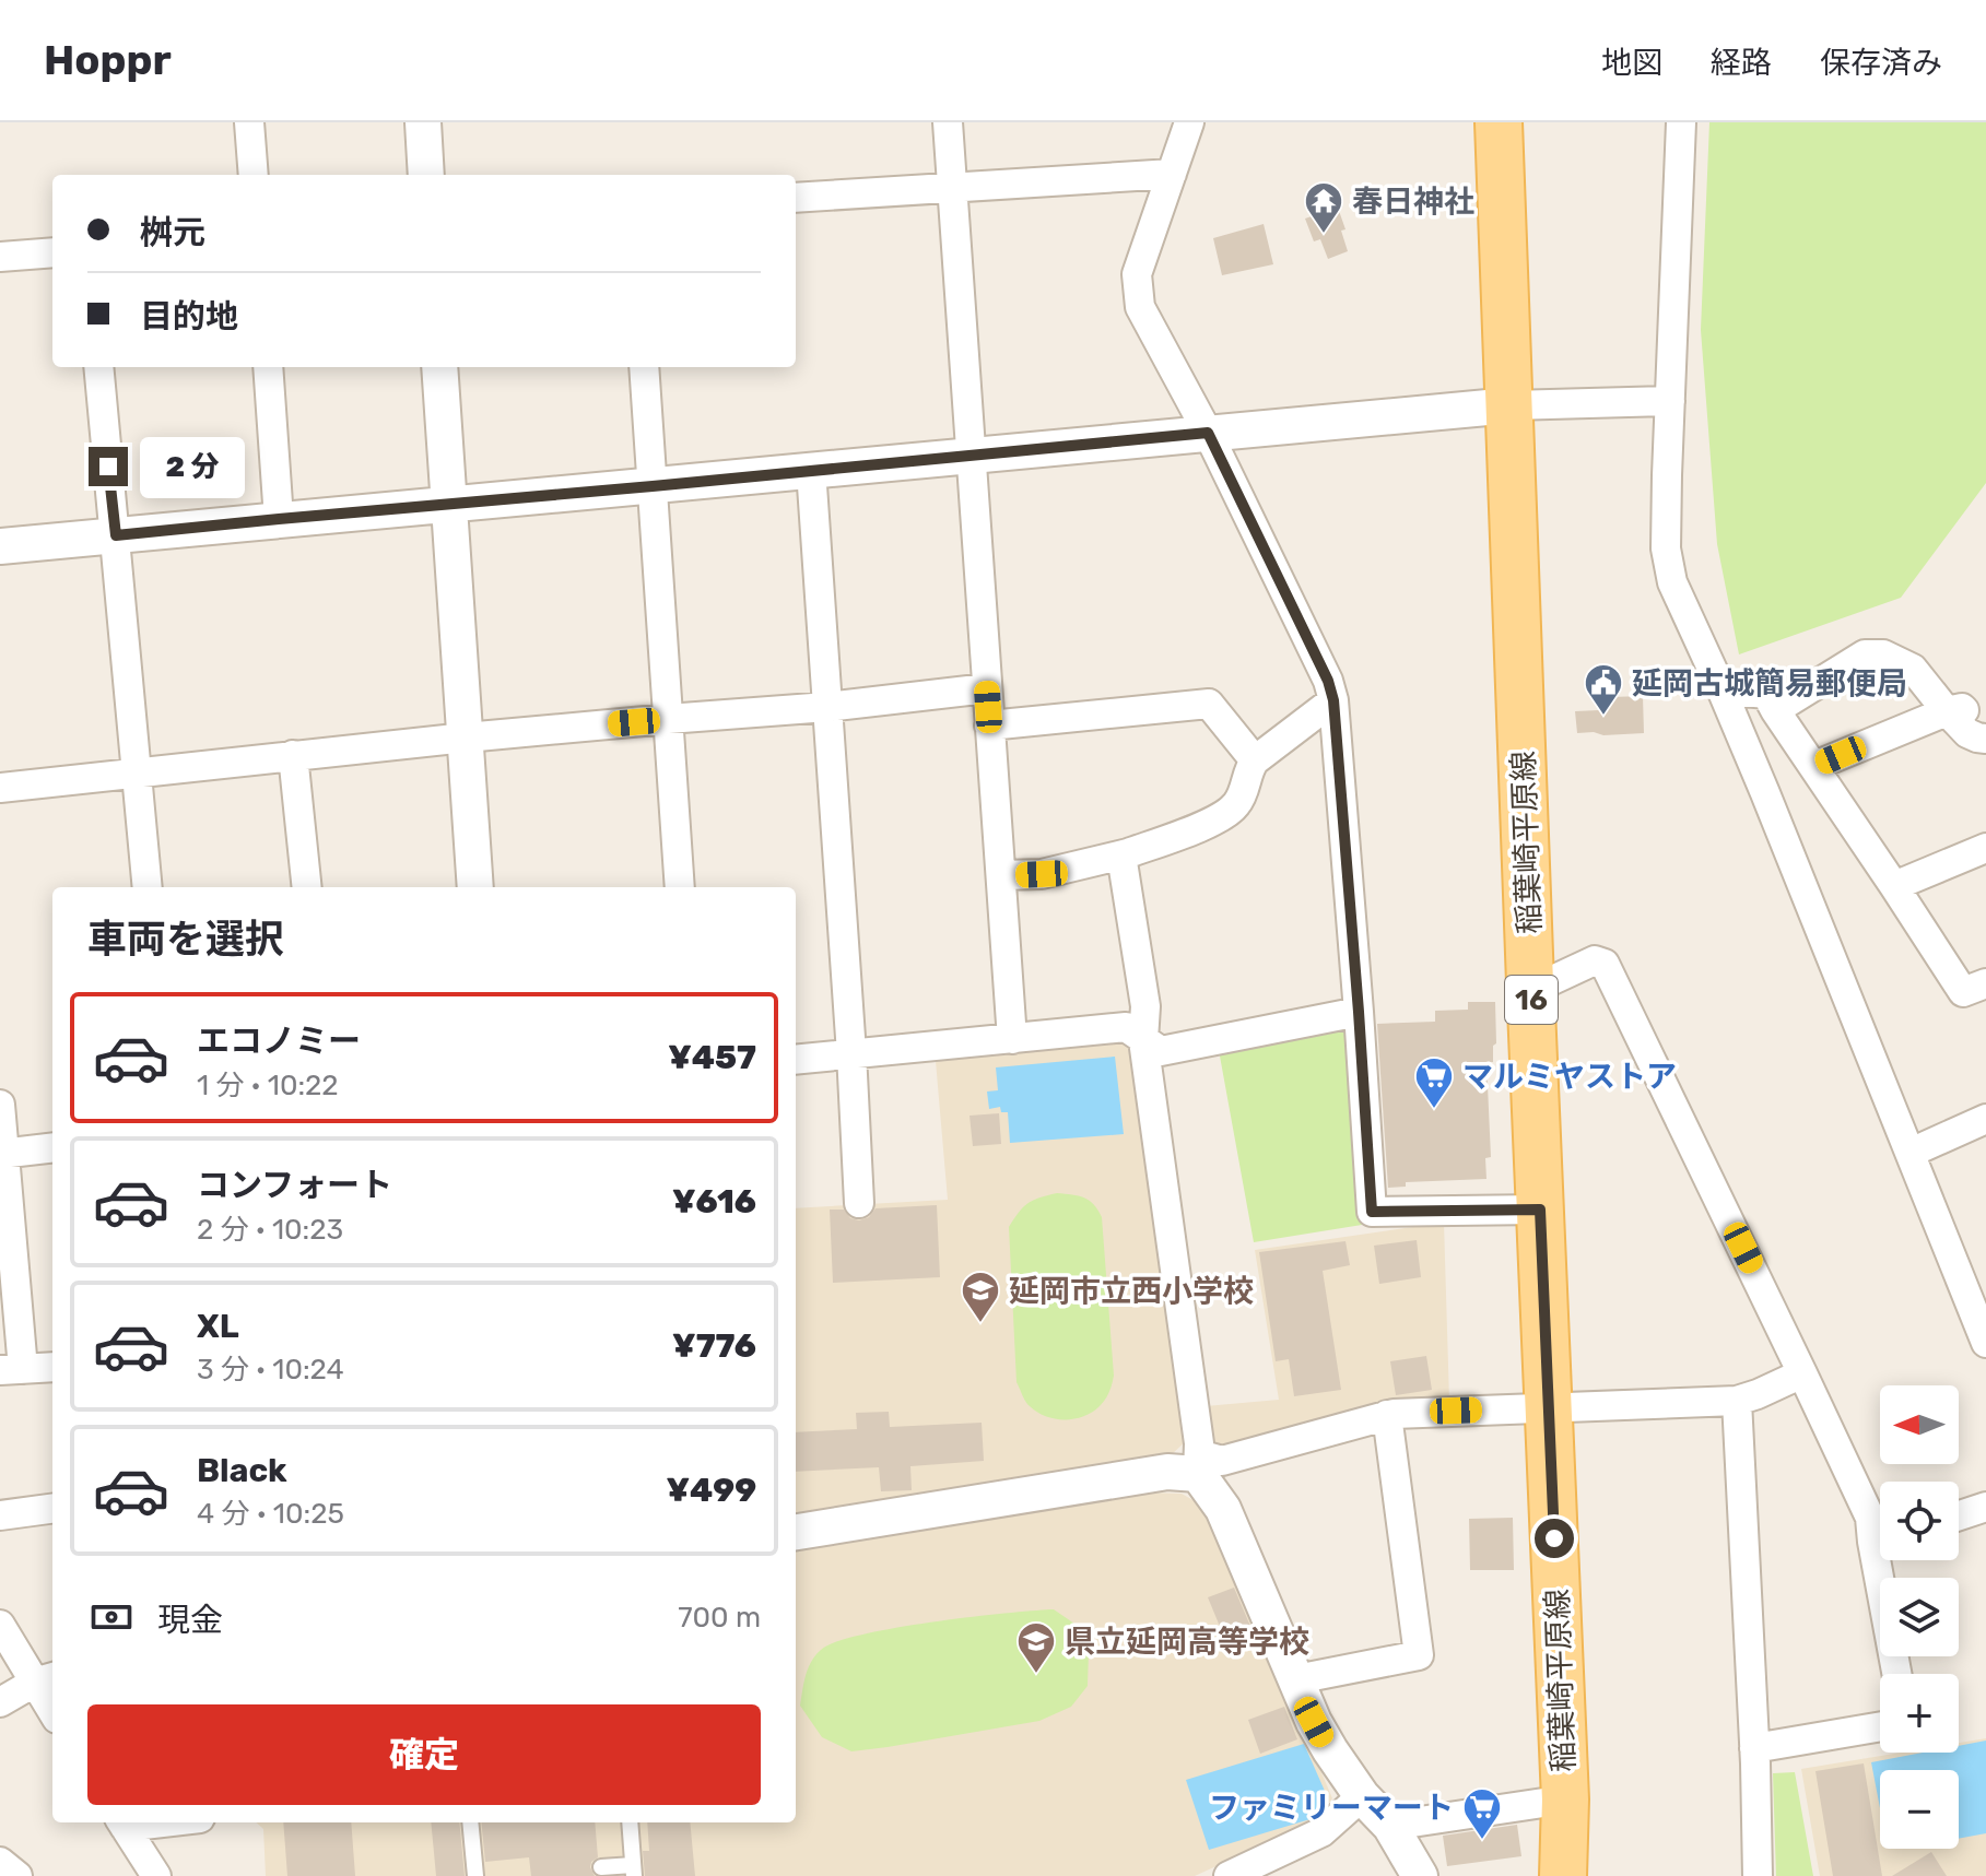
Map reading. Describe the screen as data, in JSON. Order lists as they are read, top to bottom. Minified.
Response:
{"streets":{"main road":["稲葉崎平原線","16"]},"places":{"temple":["春日神社"],"public building":["延岡古城簡易郵便局"],"supermarket":["マルミヤストア","ファミリーマート"],"school or university":["延岡市立西小学校","県立延岡高等学校"]},"north":"left","page":{"header":"Hoppr","nav":["地図","経路","保存済み"],"banner":["桝元","目的地"],"bubble":"2 分","heading":"車両を選択","list":[{"name":"エコノミー","note":"1 分 · 10:22","value":"¥457"},{"name":"コンフォート","note":"2 分 · 10:23","value":"¥616"},{"name":"XL","note":"3 分 · 10:24","value":"¥776"},{"name":"Black","note":"4 分 · 10:25","value":"¥499"}],"map_buttons":["+","−"],"pay":["現金","700 m"],"buttons":"確定"}}
